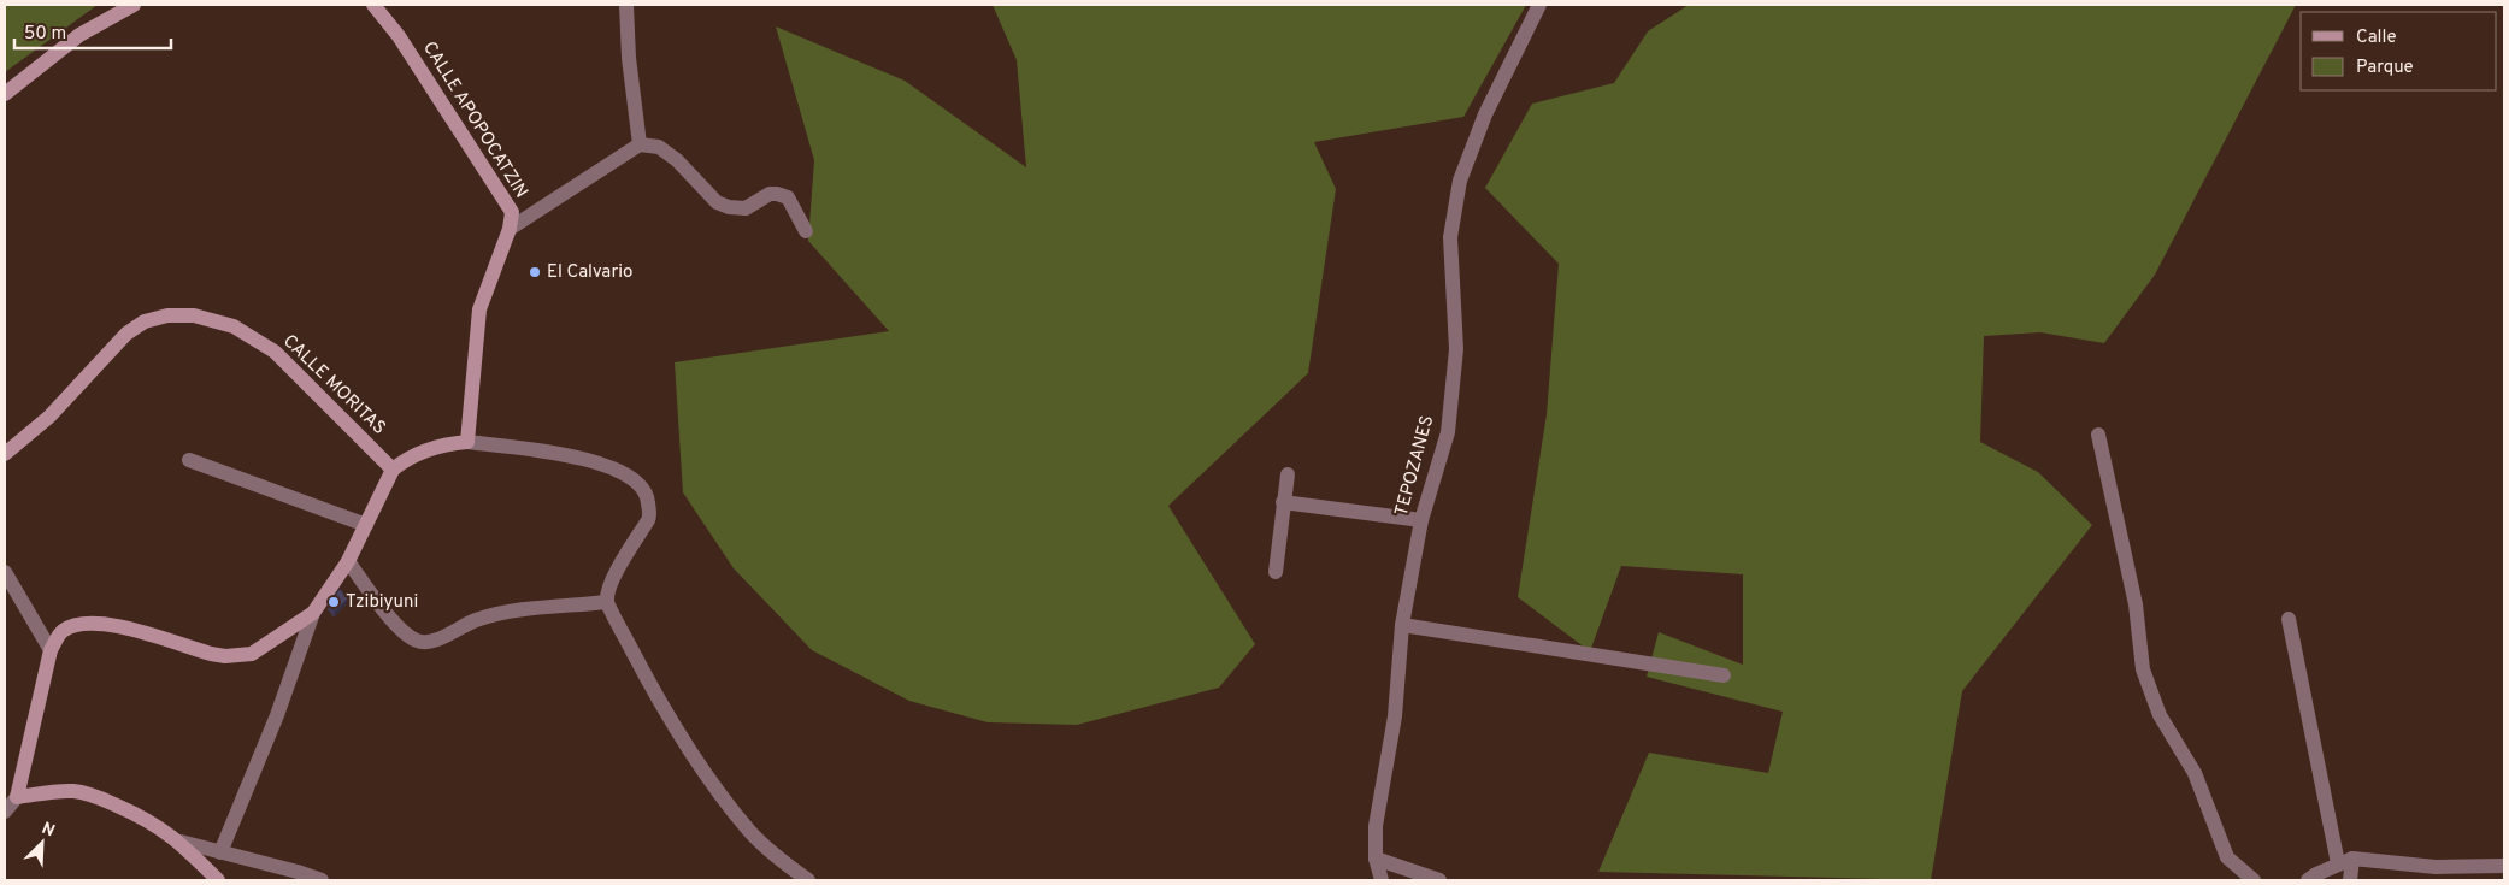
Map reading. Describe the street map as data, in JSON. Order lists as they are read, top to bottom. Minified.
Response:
{"streets":{"main road":["CALLE APOPOCATZIN","CALLE MORITAS"],"street":["TEPOZANES"]},"places":["El Calvario","Tzibiyuni"],"legend":["Calle","Parque"],"scale_bar":"50 m","north":"top right"}
